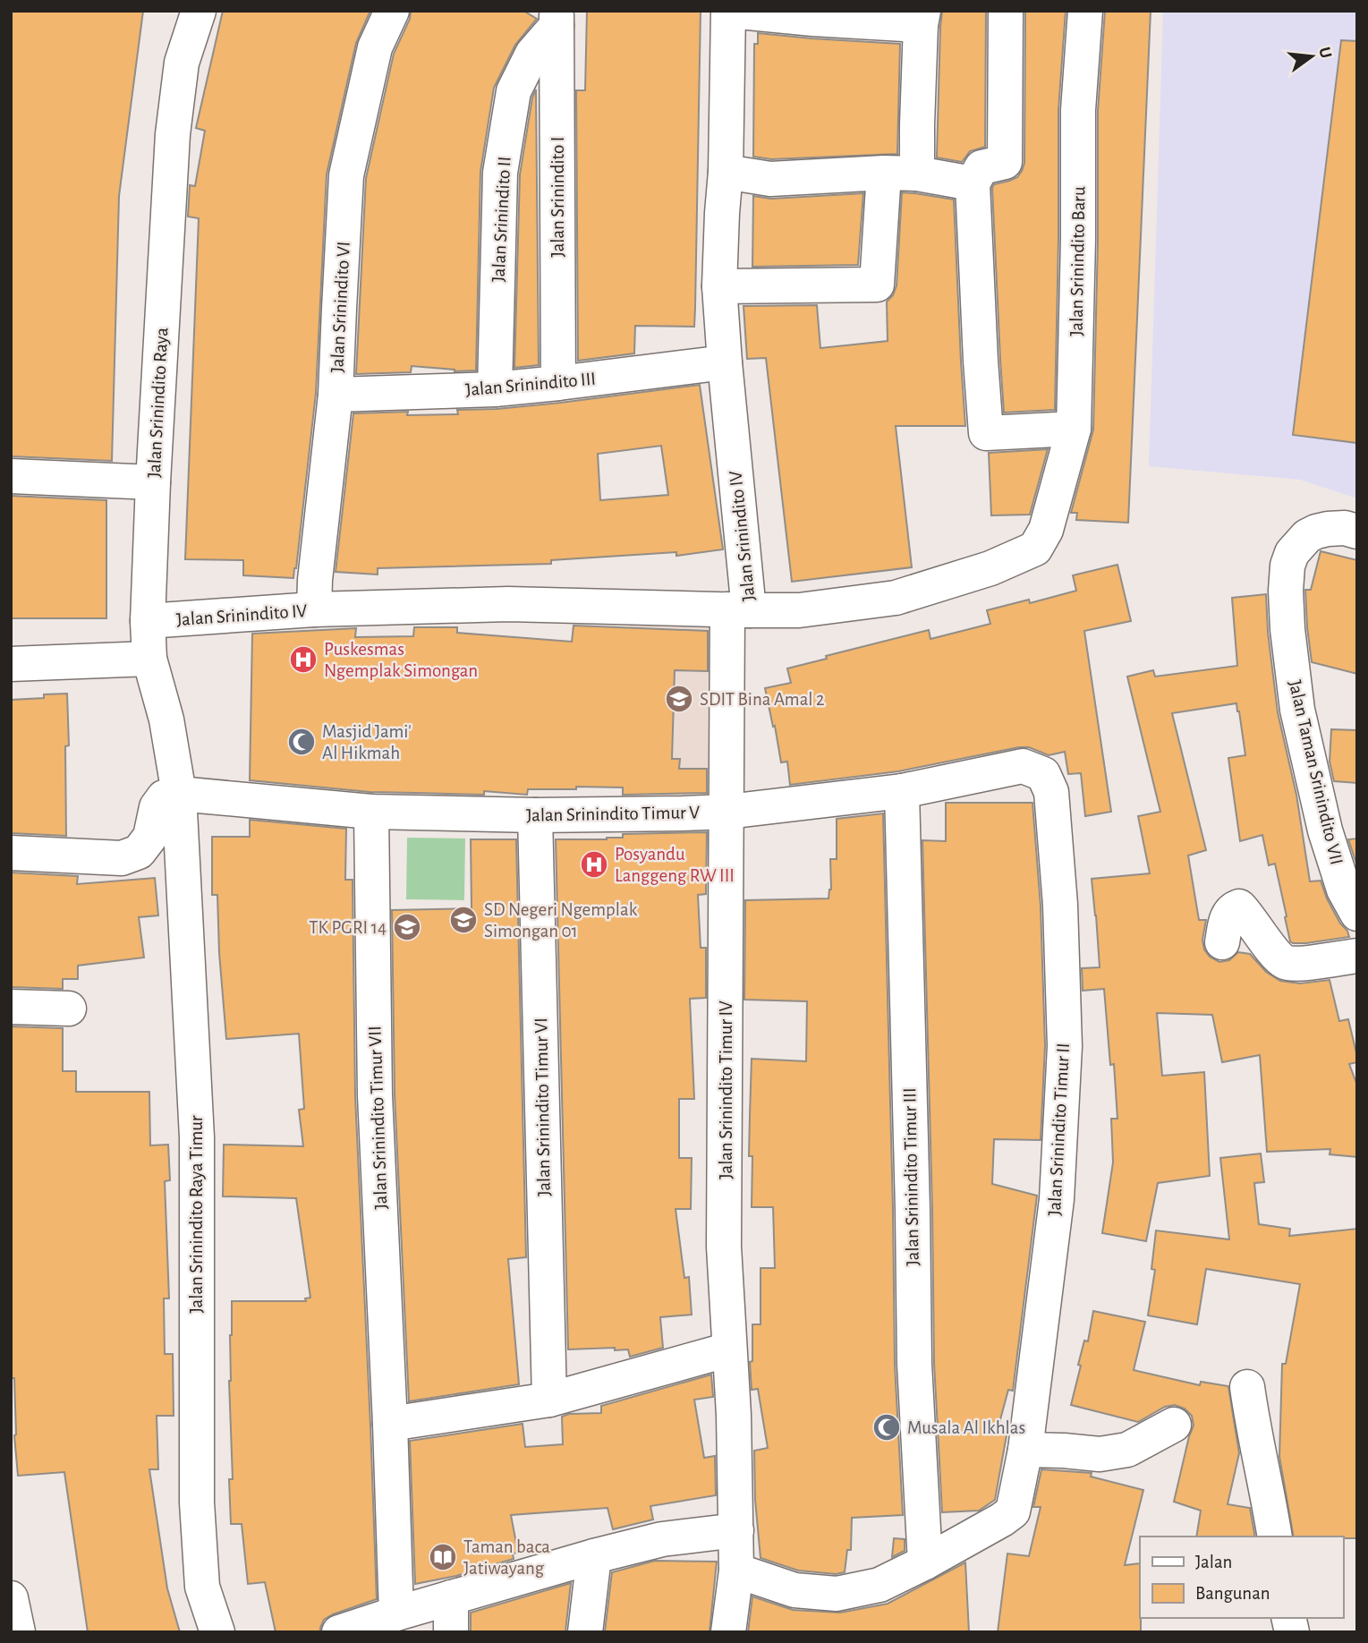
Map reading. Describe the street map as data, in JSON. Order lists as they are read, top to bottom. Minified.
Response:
{"streets":{"street":["Jalan Srinindito I","Jalan Srinindito II","Jalan Srinindito Baru","Jalan Srinindito VI","Jalan Srinindito III","Jalan Srinindito Raya","Jalan Srinindito IV","Jalan Taman Srinindito VII","Jalan Srinindito Timur V","Jalan Srinindito Timur IV","Jalan Srinindito Timur VI","Jalan Srinindito Timur VII","Jalan Srinindito Timur II","Jalan Srinindito Timur III","Jalan Srinindito Raya Timur"]},"crossings":[["Jalan Srinindito I","Jalan Srinindito II"],["Jalan Srinindito I","Jalan Srinindito III"],["Jalan Srinindito II","Jalan Srinindito III"],["Jalan Srinindito Baru","Jalan Srinindito IV"],["Jalan Srinindito Baru","Jalan Srinindito Timur IV"],["Jalan Srinindito VI","Jalan Srinindito III"],["Jalan Srinindito VI","Jalan Srinindito IV"],["Jalan Srinindito III","Jalan Srinindito IV"],["Jalan Srinindito Raya","Jalan Srinindito IV"],["Jalan Srinindito Raya","Jalan Srinindito Timur V"],["Jalan Srinindito Raya","Jalan Srinindito Raya Timur"],["Jalan Srinindito IV","Jalan Srinindito Timur IV"],["Jalan Srinindito Timur V","Jalan Srinindito Timur IV"],["Jalan Srinindito Timur V","Jalan Srinindito Timur VI"],["Jalan Srinindito Timur V","Jalan Srinindito Timur VII"],["Jalan Srinindito Timur V","Jalan Srinindito Timur II"],["Jalan Srinindito Timur V","Jalan Srinindito Timur III"],["Jalan Srinindito Timur V","Jalan Srinindito Raya Timur"],["Jalan Srinindito Timur IV","Jalan Srinindito Timur II"],["Jalan Srinindito Timur II","Jalan Srinindito Timur III"]],"places":{"hospital":["Puskesmas Ngemplak Simongan","Posyandu Langgeng RW III"],"school or university":["SDIT Bina Amal 2","SD Negeri Ngemplak Simongan 01","TK PGRI 14"],"mosque":["Masjid Jami' Al Hikmah","Musala Al Ikhlas"],"library":["Taman baca Jatiwayang"]},"legend":["Jalan","Bangunan"],"north":"right"}
